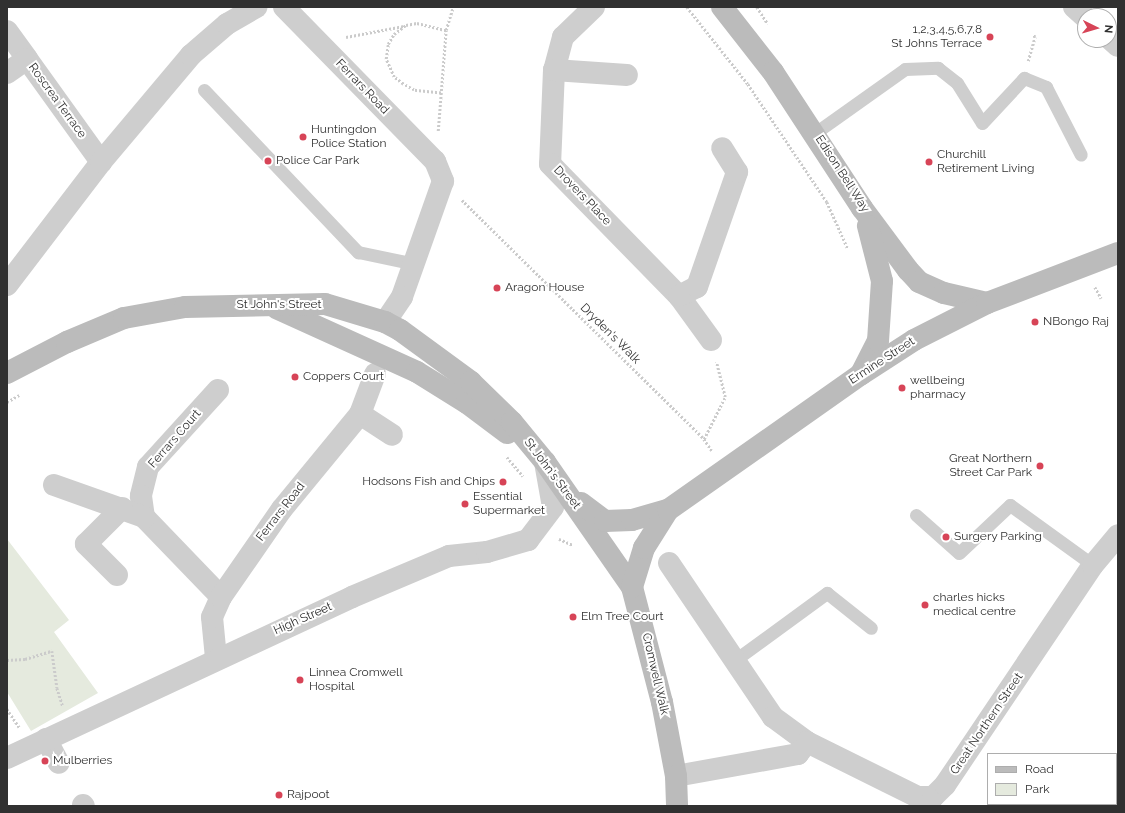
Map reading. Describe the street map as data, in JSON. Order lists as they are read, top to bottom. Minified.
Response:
{"streets":{"main road":["Edison Bell Way","St John's Street","Ermine Street","Cromwell Walk"],"street":["Ferrars Road","Roscrea Terrace","Drovers Place","Ferrars Court","High Street","Great Northern Street"],"path":["Dryden's Walk"]},"crossings":[["Ferrars Road","Dryden's Walk"],["Ferrars Road","High Street"],["Edison Bell Way","Ermine Street"],["St John's Street","Ermine Street"],["St John's Street","High Street"],["St John's Street","Cromwell Walk"],["Dryden's Walk","Ermine Street"],["Ermine Street","Cromwell Walk"]],"places":["1,2,3,4,5,6,7,8 St Johns Terrace","Huntingdon Police Station","Police Car Park","Churchill Retirement Living","Aragon House","NBongo Raj","Coppers Court","wellbeing pharmacy","Great Northern Street Car Park","Hodsons Fish and Chips","Essential Supermarket","Surgery Parking","charles hicks medical centre","Elm Tree Court","Linnea Cromwell Hospital","Mulberries","Rajpoot"],"legend":["Road","Park"],"north":"right"}
